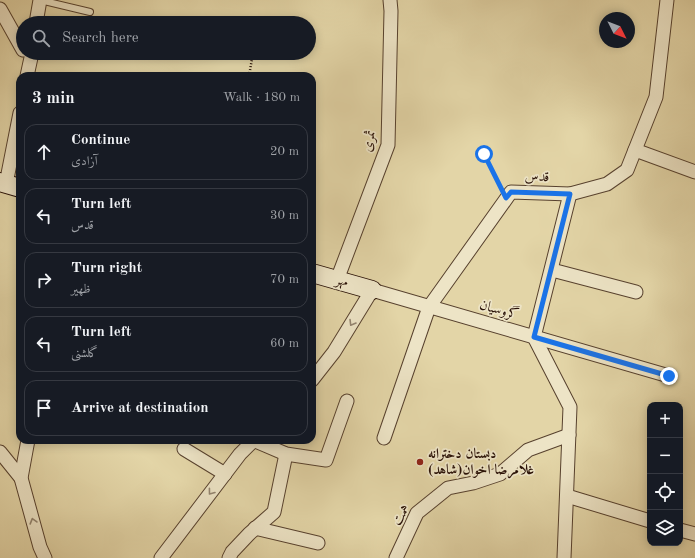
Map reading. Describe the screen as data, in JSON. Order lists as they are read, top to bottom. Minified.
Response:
{"streets":{"street":["ثمری","قدس","مهر","گروسیان","همت"]},"crossings":[["ثمری","مهر"],["مهر","گروسیان"]],"places":["دبستان دخترانه غلامرضا اخوان(شاهد)"],"north":"bottom right","page":{"search":"Search here","heading":["3 min","Walk · 180 m"],"list":[["Continue","آزادی","20 m"],["Turn left","قدس","30 m"],["Turn right","ظهیر","70 m"],["Turn left","گلشنی","60 m"],"Arrive at destination"],"map_buttons":["+","−"]}}
